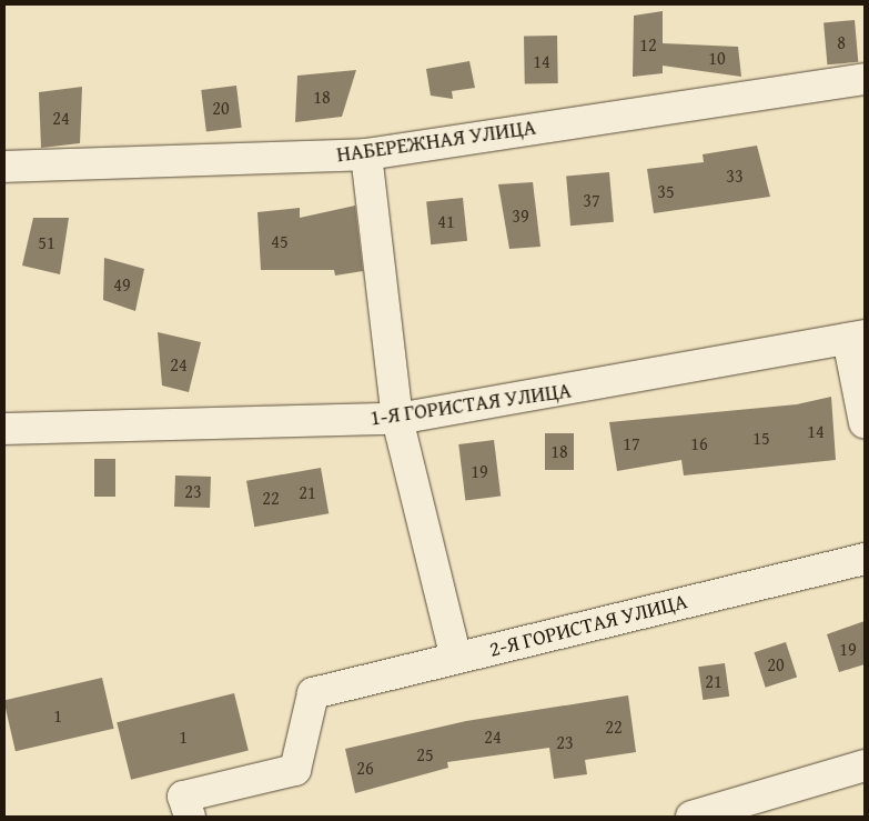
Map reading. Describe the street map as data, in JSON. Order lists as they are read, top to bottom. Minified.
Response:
{"streets":{"street":["НАБЕРЕЖНАЯ УЛИЦА","1-Я ГОРИСТАЯ УЛИЦА","2-Я ГОРИСТАЯ УЛИЦА"]},"house_numbers":["8","12","10","14","18","20","24","33","35","37","39","41","45","51","49","24","14","15","17","16","18","19","23","21","22","19","20","21","1","22","1","24","23","25","26"]}
